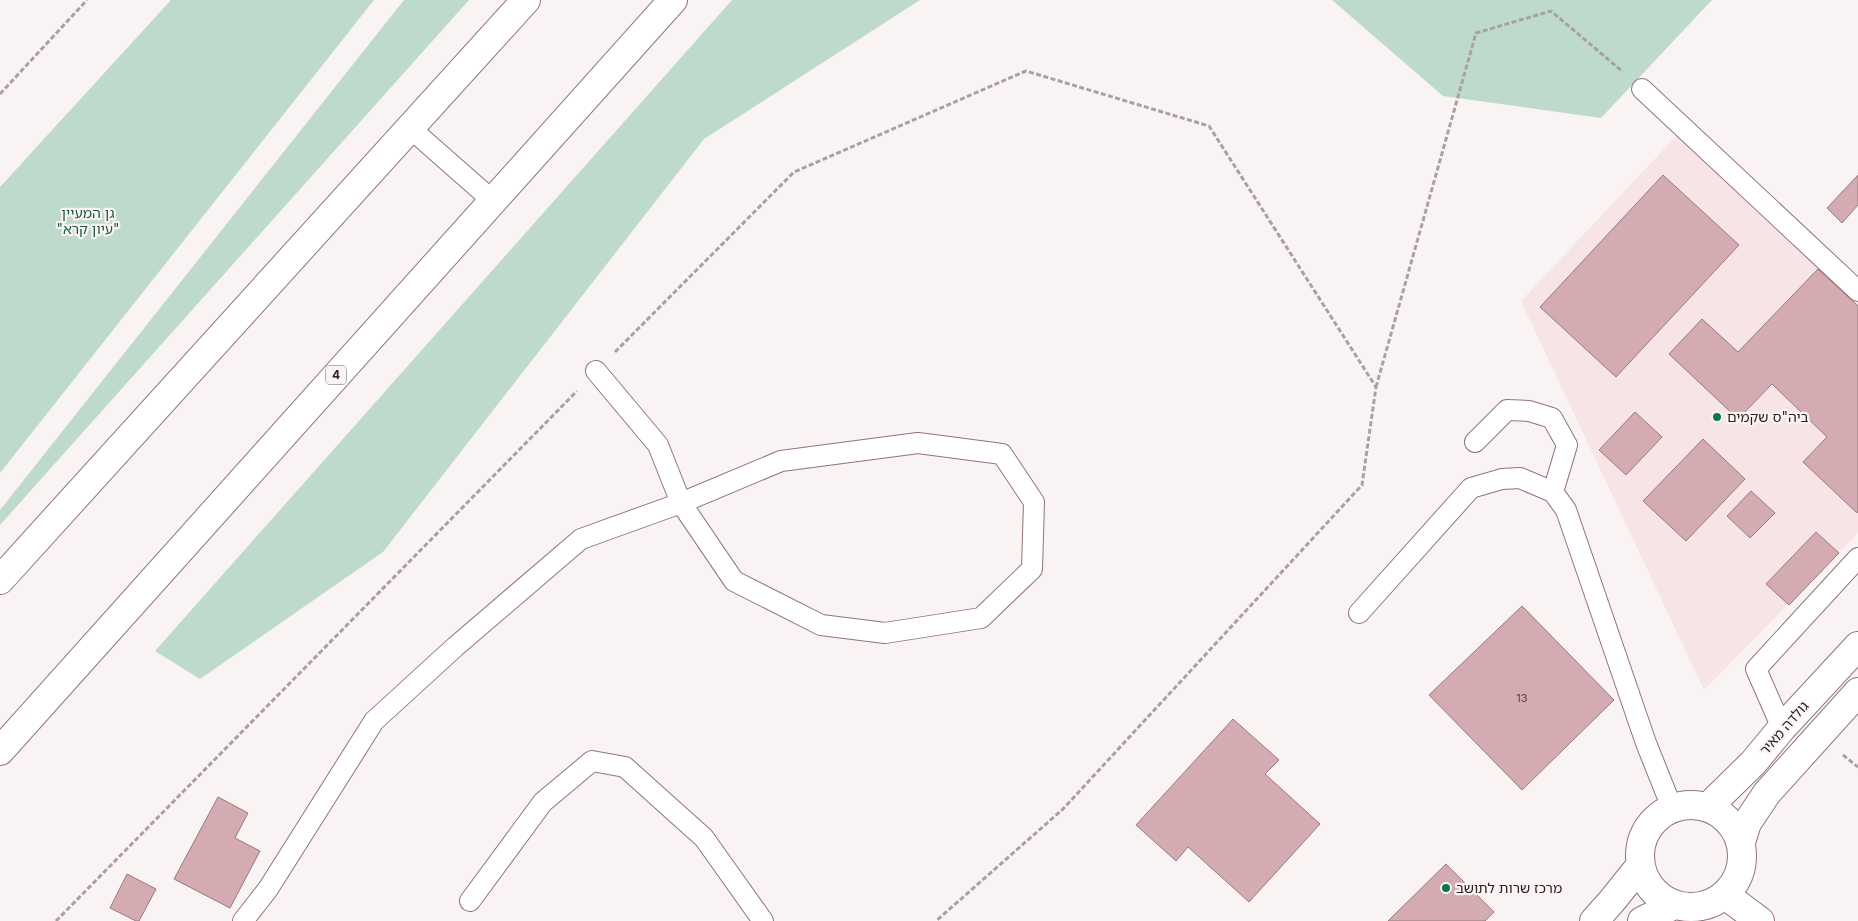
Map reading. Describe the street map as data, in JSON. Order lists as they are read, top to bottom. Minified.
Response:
{"streets":{"main road":["4","גולדה מאיר"]},"parks":["גן המעיין \"עיון קרא\""],"places":["ביה\"ס שקמים","מרכז שרות לתושב"],"house_numbers":["13"]}
